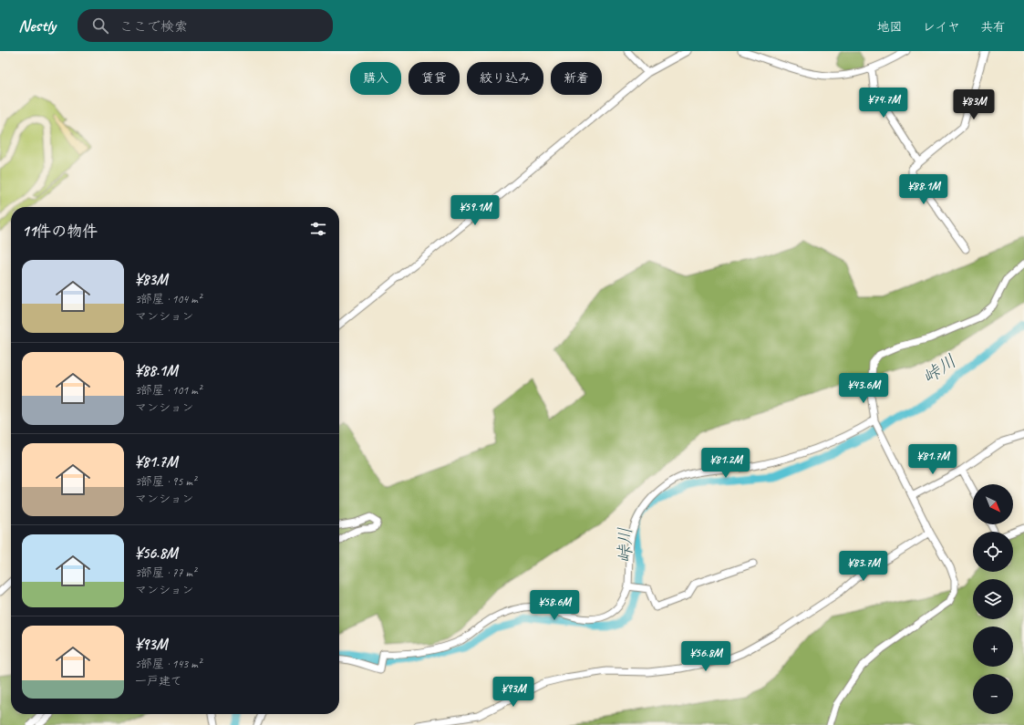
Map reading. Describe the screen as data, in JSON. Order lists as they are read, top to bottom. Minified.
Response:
{"water":["峠川"],"north":"bottom right","page":{"header":"Nestly","search":"ここで検索","nav":["地図","レイヤ","共有"],"chip":["購入","賃貸","絞り込み","新着"],"price":["¥74.7M","¥83M","¥88.1M","¥59.1M","¥43.6M","¥81.7M","¥81.2M","¥83.7M","¥58.6M","¥56.8M","¥93M"],"heading":"11件の物件","list":[{"name":"¥83M","note":"3部屋 · 104 m² · マンション"},{"name":"¥88.1M","note":"3部屋 · 101 m² · マンション"},{"name":"¥81.7M","note":"3部屋 · 95 m² · マンション"},{"name":"¥56.8M","note":"3部屋 · 77 m² · マンション"},{"name":"¥93M","note":"5部屋 · 143 m² · 一戸建て"}],"map_buttons":["+","−"]}}
